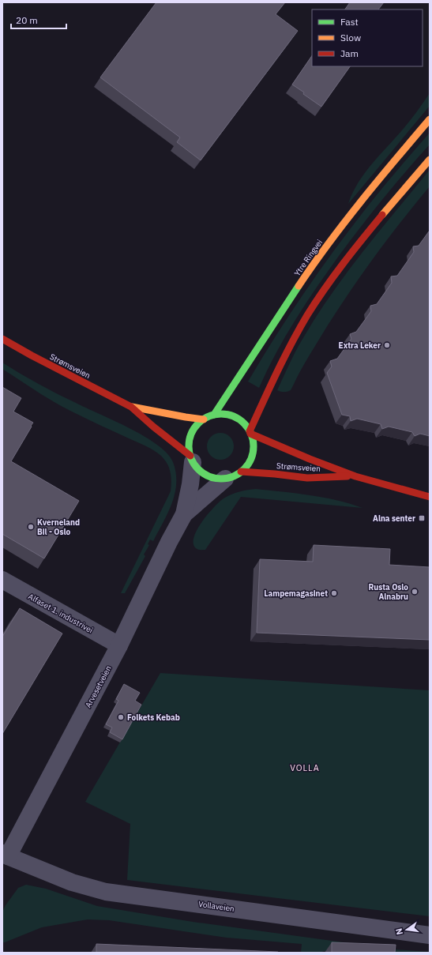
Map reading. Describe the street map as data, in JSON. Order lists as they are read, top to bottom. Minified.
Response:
{"streets":{"main road":["Ytre Ringvei","Strømsveien"],"street":["Alfaset 1. industrivei","Arvesetveien","Vollaveien"]},"crossings":[["Ytre Ringvei","Strømsveien"],["Ytre Ringvei","Arvesetveien"],["Strømsveien","Arvesetveien"],["Alfaset 1. industrivei","Arvesetveien"],["Arvesetveien","Vollaveien"]],"districts":["VOLLA"],"places":{"other":["Extra Leker","Kverneland Bil - Oslo","Rusta Oslo Alnabru","Lampemagasinet","Folkets Kebab"],"transit":["Alna senter"]},"legend":["Fast","Slow","Jam"],"scale_bar":"20 m","north":"left"}
